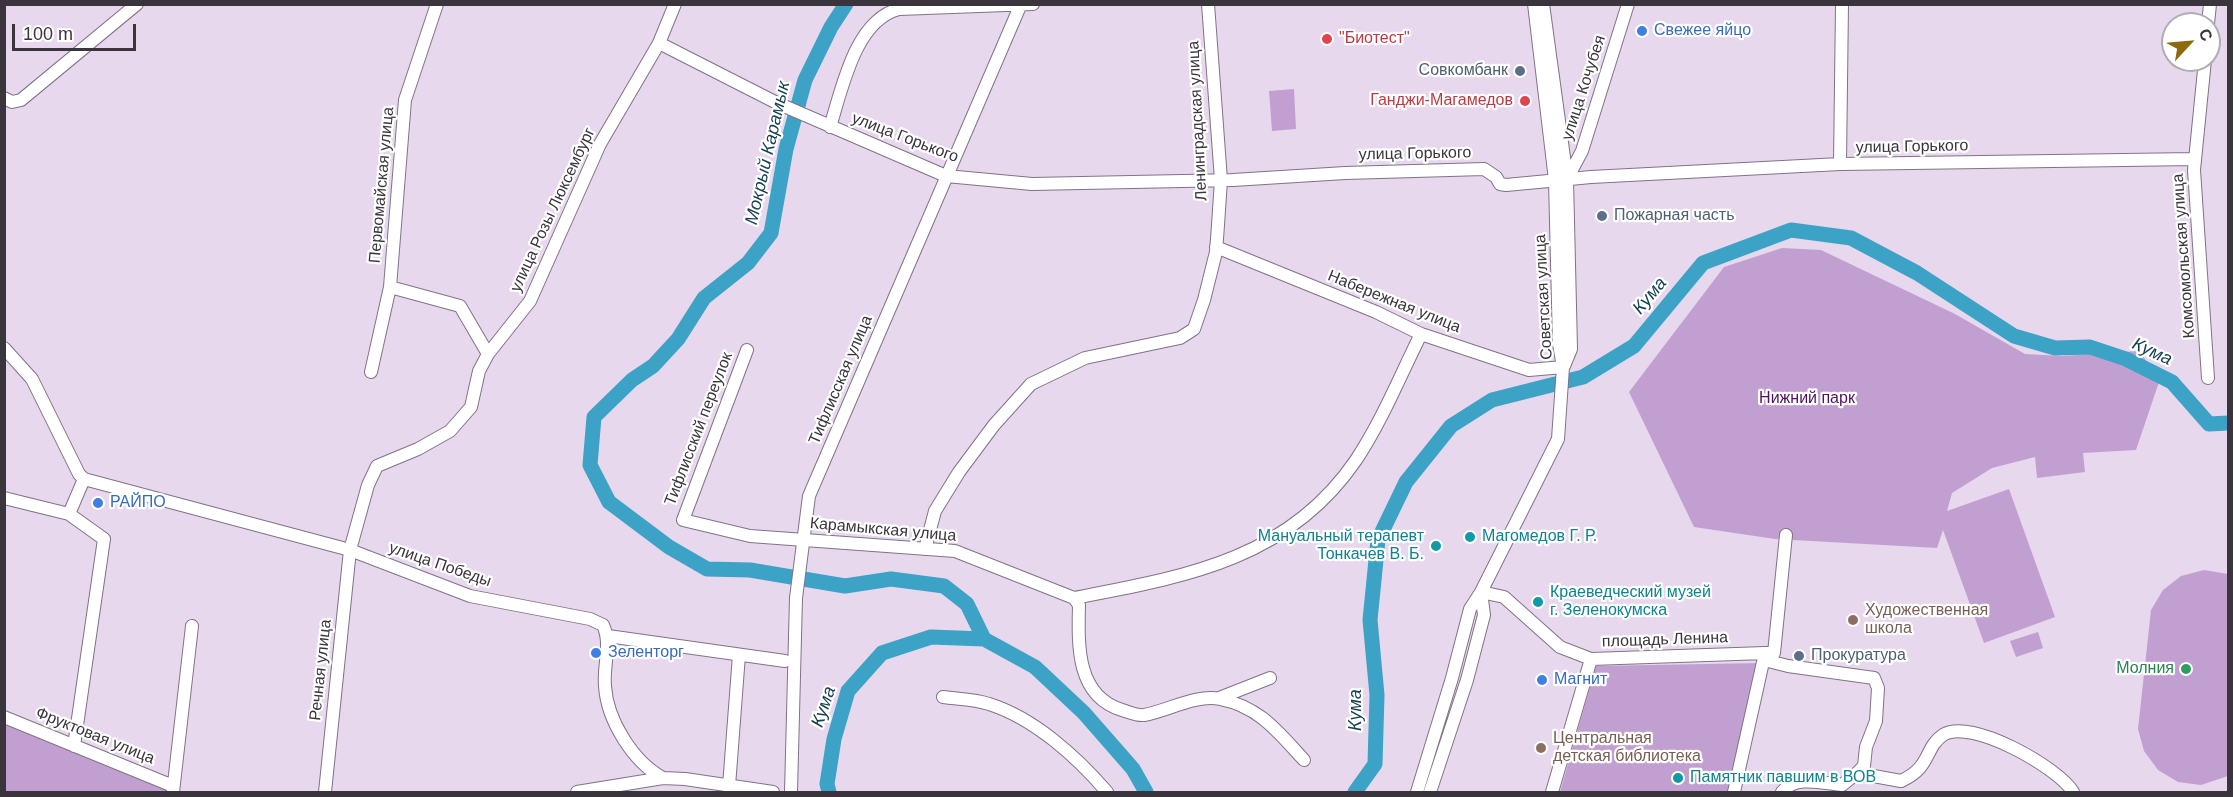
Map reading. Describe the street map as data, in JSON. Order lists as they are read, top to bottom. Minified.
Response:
{"streets":{"street":["улица Кочубея","Ленинградская улица","улица Горького","Первомайская улица","улица Розы Люксембург","Комсомольская улица","Советская улица","Набережная улица","Тифлисская улица","Тифлисский переулок","Карамыкская улица","улица Победы","площадь Ленина","Речная улица","Фруктовая улица"]},"crossings":[["улица Кочубея","улица Горького"],["улица Кочубея","Советская улица"],["Ленинградская улица","улица Горького"],["Ленинградская улица","Набережная улица"],["Ленинградская улица","Карамыкская улица"],["улица Горького","улица Розы Люксембург"],["улица Горького","Комсомольская улица"],["улица Горького","Советская улица"],["улица Горького","Тифлисская улица"],["улица Розы Люксембург","улица Победы"],["улица Розы Люксембург","Речная улица"],["Советская улица","Набережная улица"],["Тифлисская улица","Карамыкская улица"],["Тифлисский переулок","Карамыкская улица"],["улица Победы","Речная улица"]],"water":["Мокрый Карамык","Кума"],"parks":["Нижний парк"],"places":["Свежее яйцо","\"Биотест\"","Совкомбанк","Ганджи-Магамедов","Пожарная часть","РАЙПО","Магомедов Г. Р.","Мануальный терапевт Тонкачев В. Б.","Краеведческий музей г. Зеленокумска","Художественная школа","Зеленторг","Прокуратура","Молния","Магнит","Центральная детская библиотека","Памятник павшим в ВОВ"],"scale_bar":"100 m","north":"top right"}
